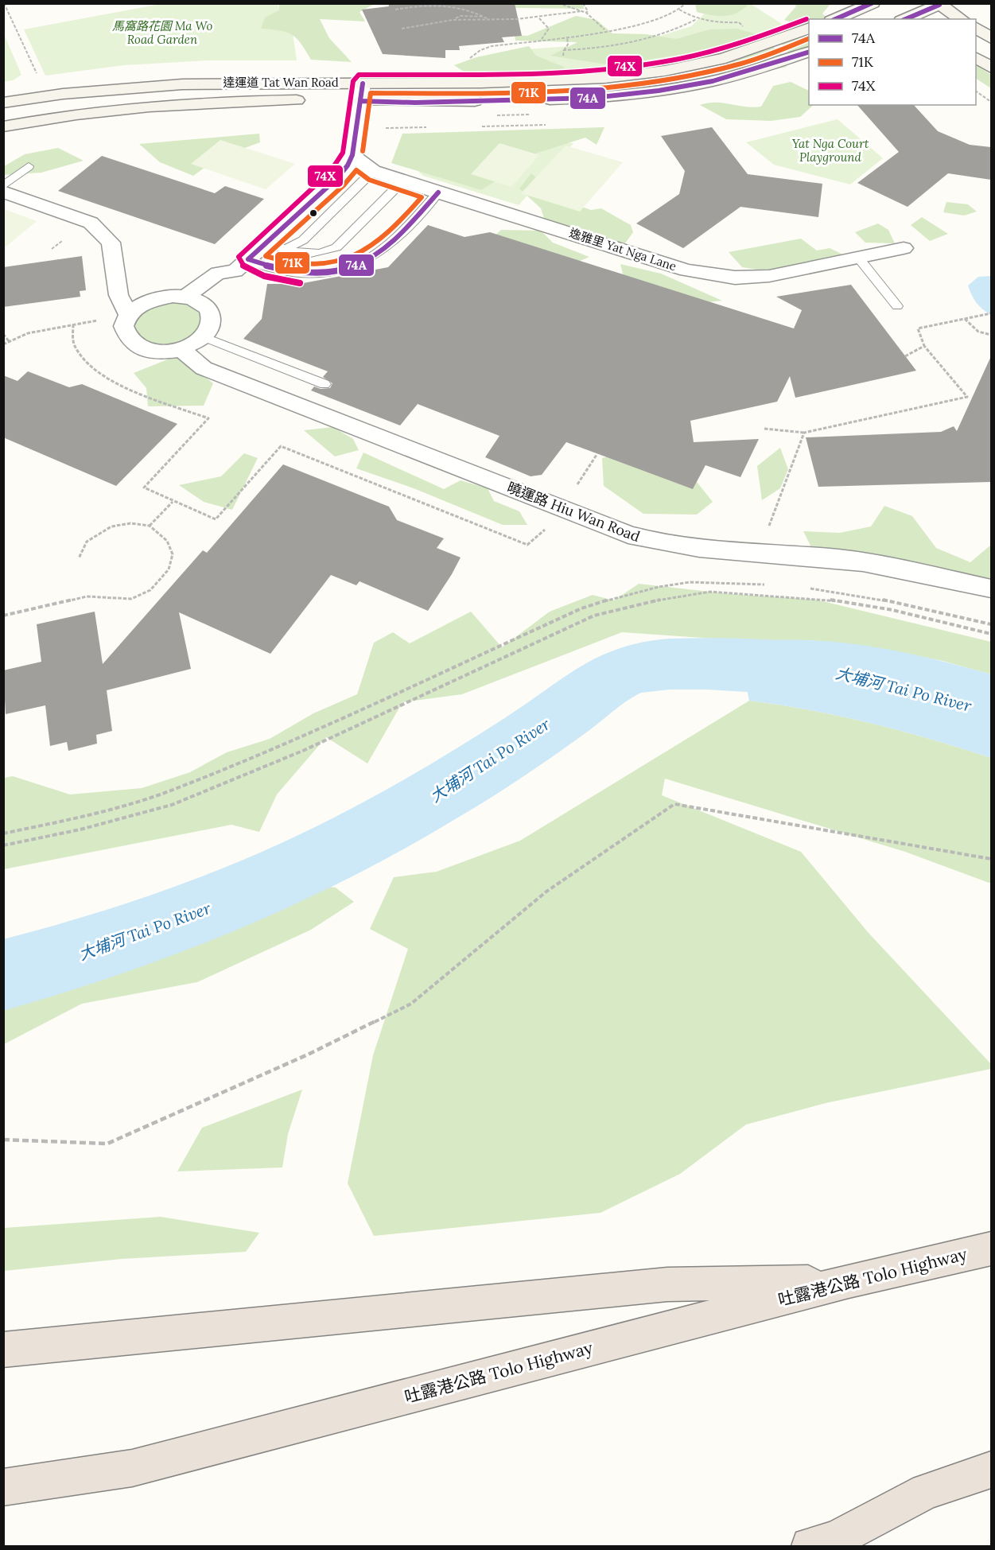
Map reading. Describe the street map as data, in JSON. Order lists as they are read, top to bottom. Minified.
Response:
{"streets":{"highway":["吐露港公路 Tolo Highway"],"main road":["達運道 Tat Wan Road"],"street":["逸雅里 Yat Nga Lane","曉運路 Hiu Wan Road"]},"water":["大埔河 Tai Po River"],"parks":["馬窩路花園 Ma Wo Road Garden","Yat Nga Court Playground"],"lines":["transit line 74A","transit line 74X","transit line 71K"],"legend":["74A","71K","74X"]}
